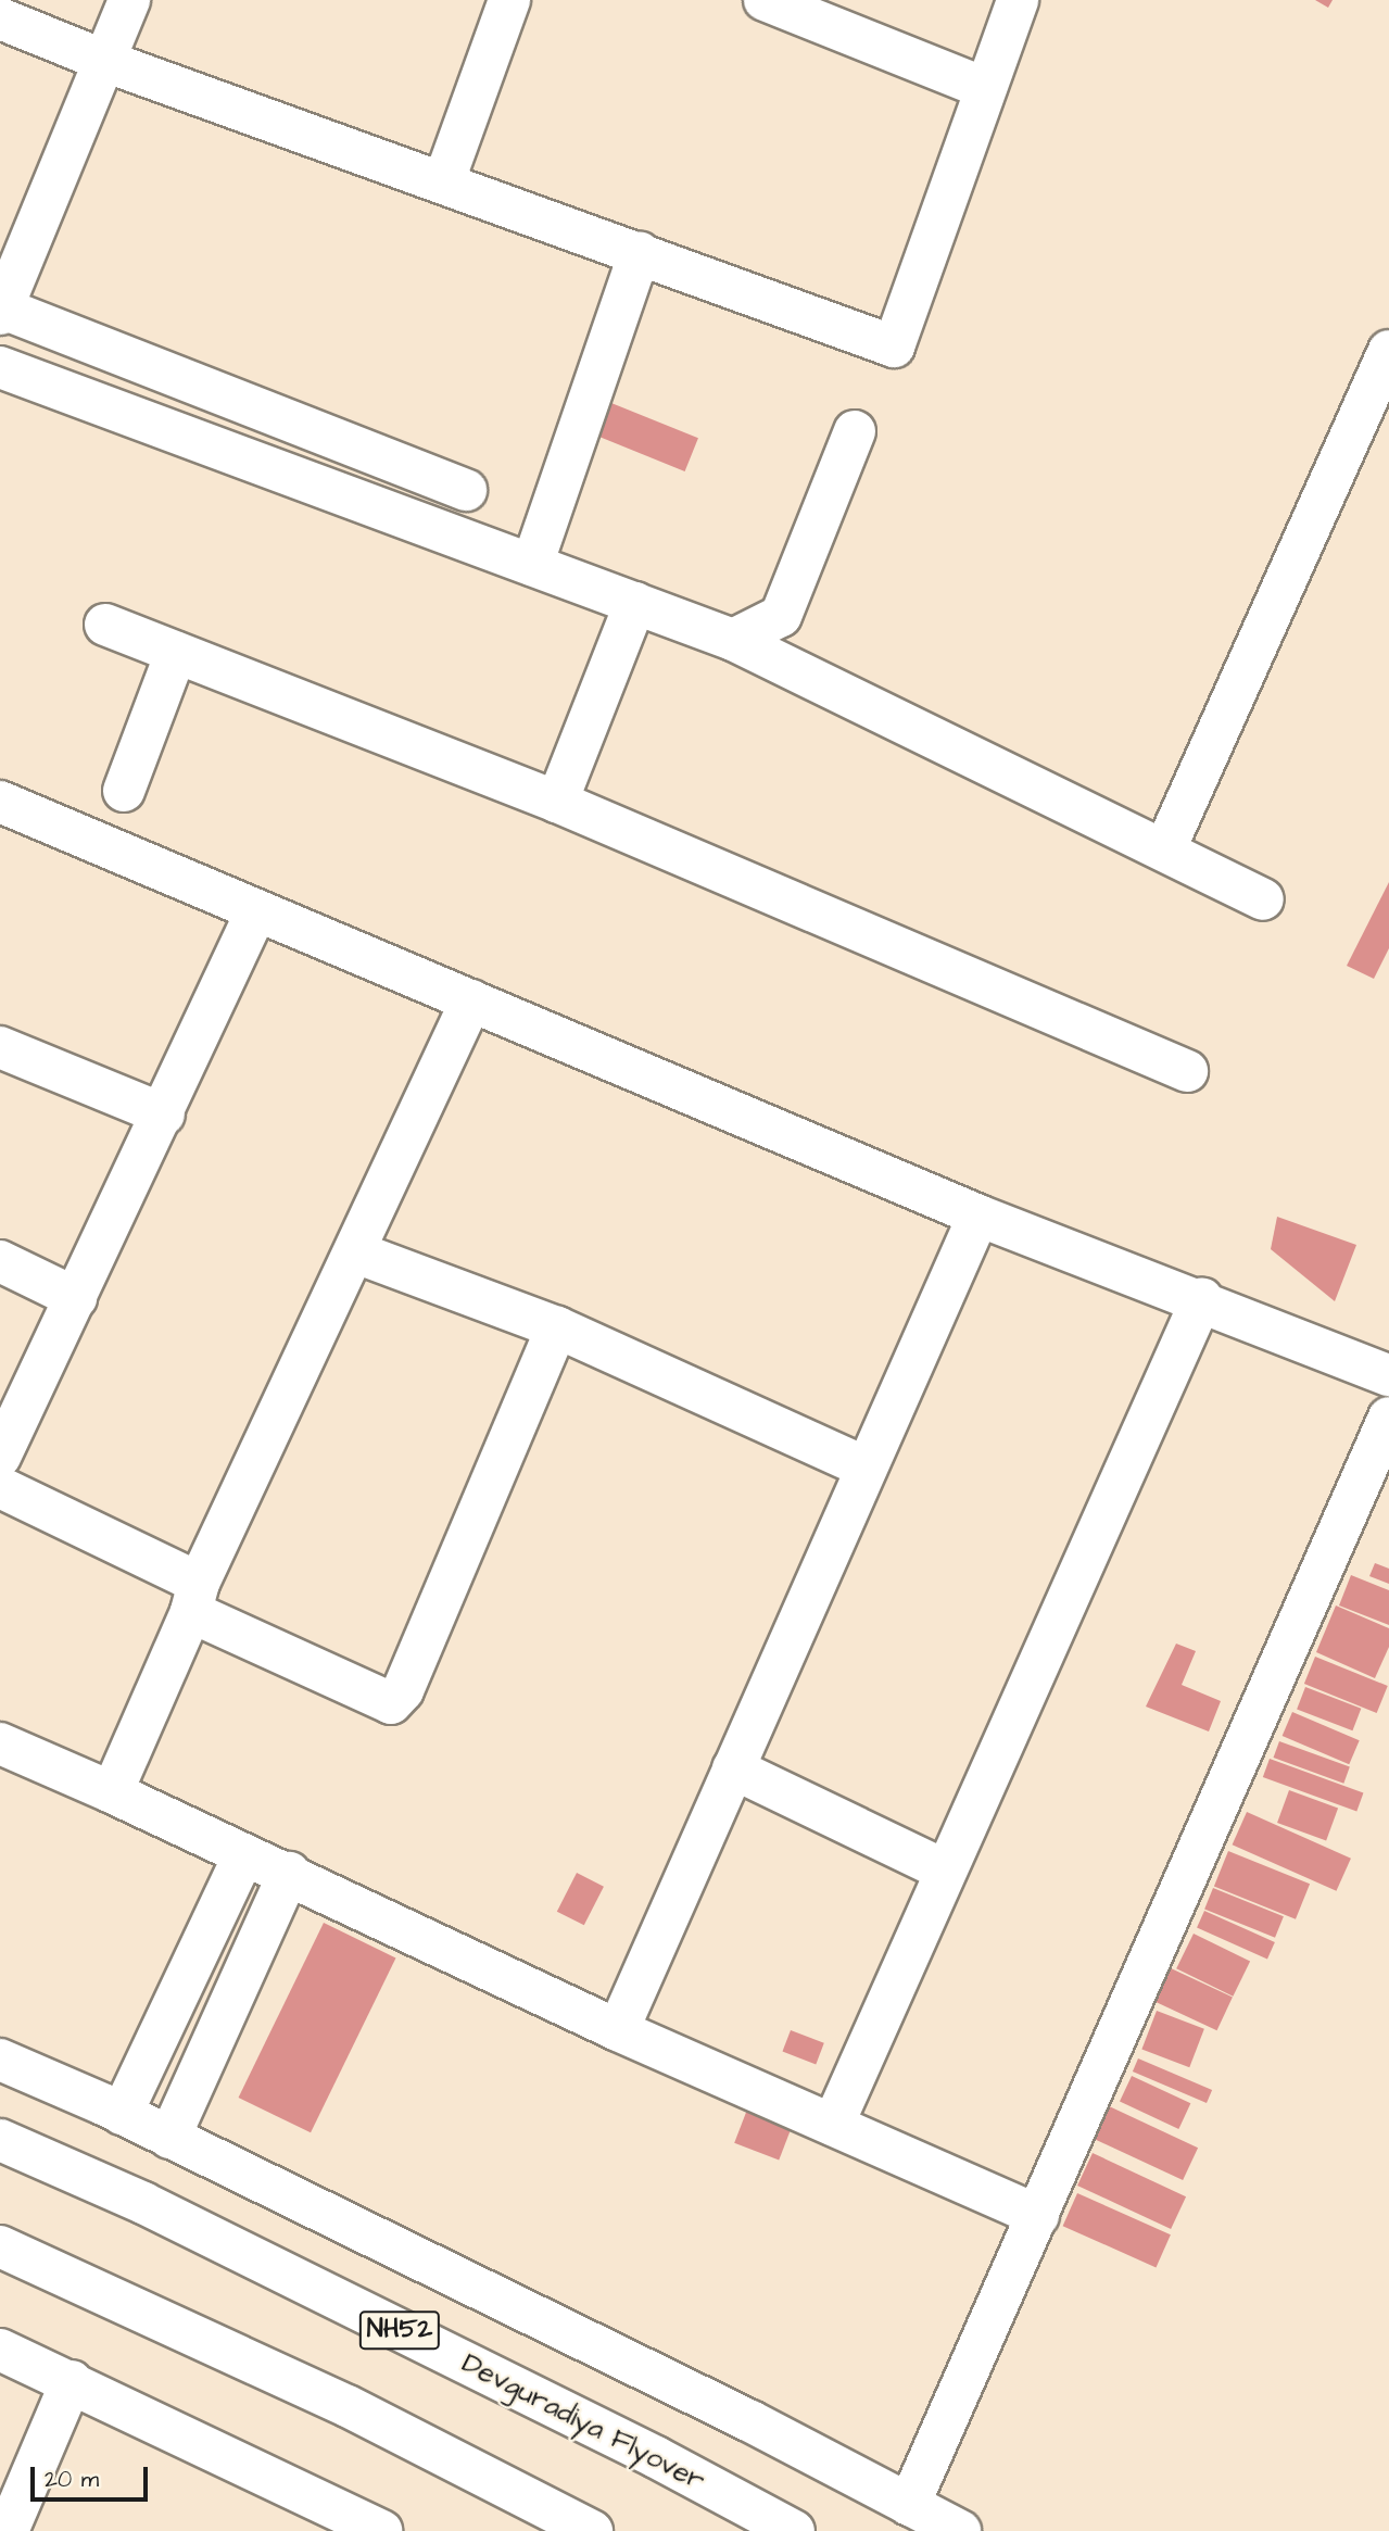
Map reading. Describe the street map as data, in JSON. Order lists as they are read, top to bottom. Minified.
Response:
{"streets":{"main road":["NH52","Devguradiya Flyover"]},"scale_bar":"20 m"}
